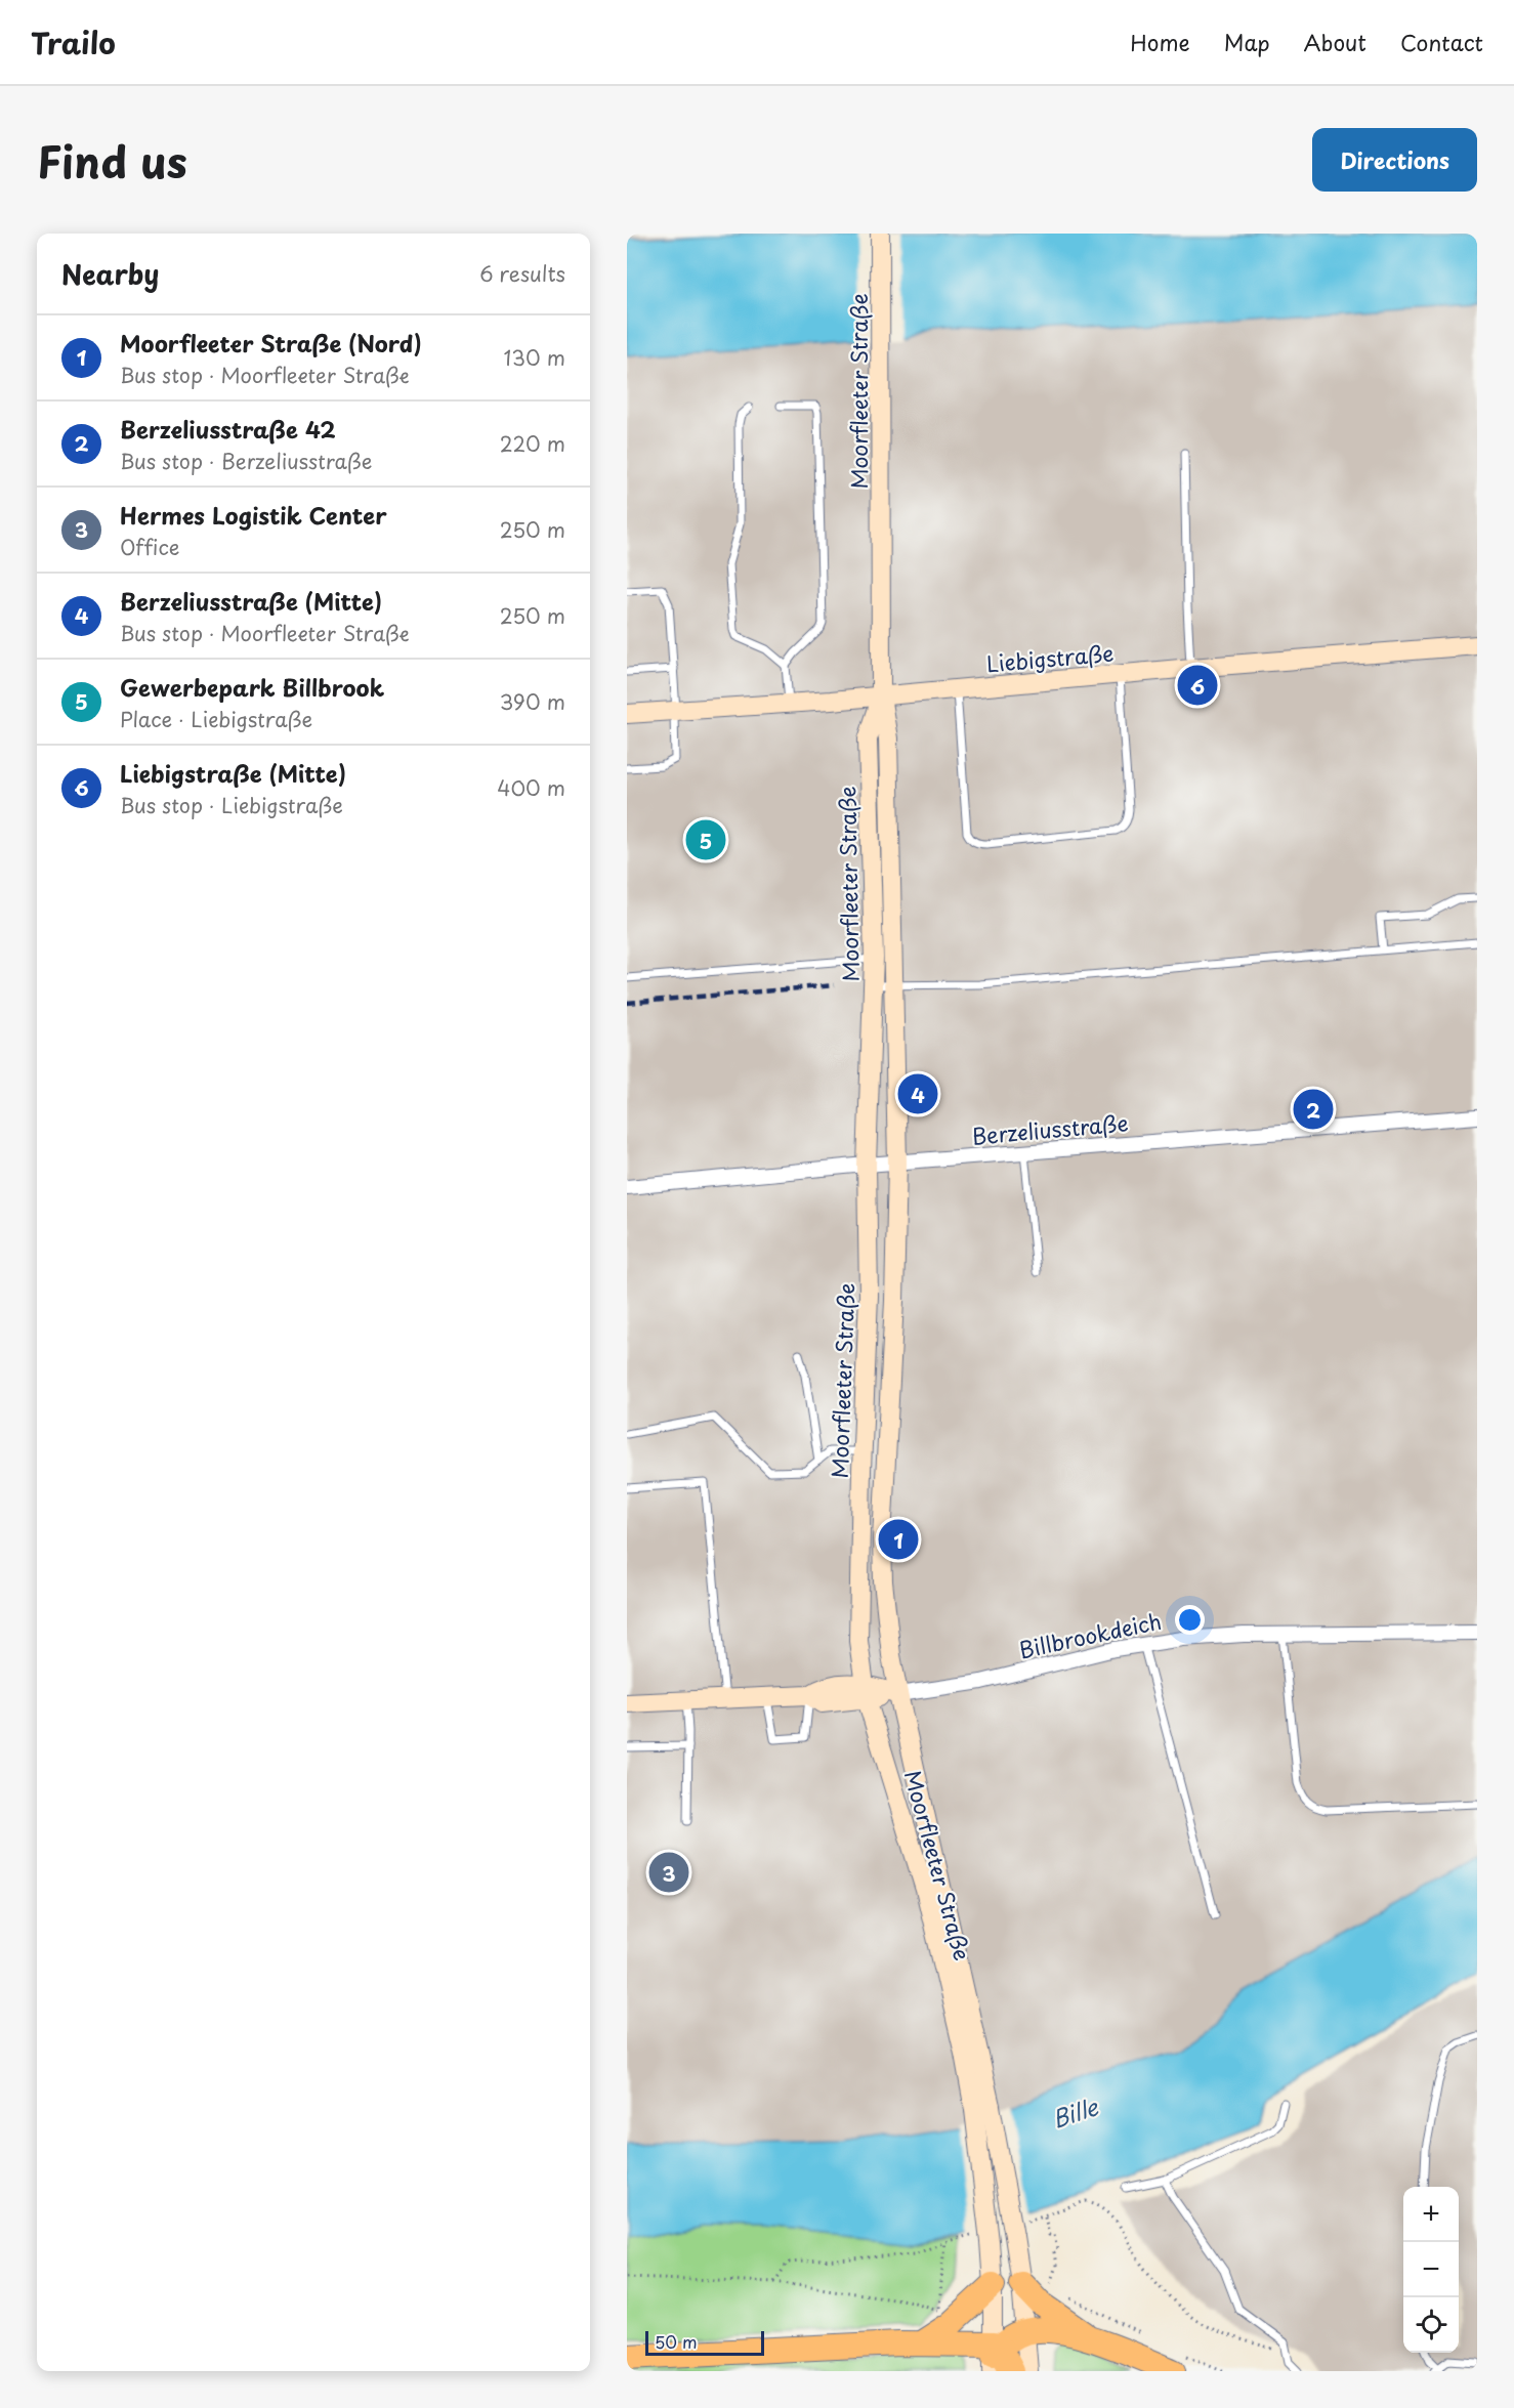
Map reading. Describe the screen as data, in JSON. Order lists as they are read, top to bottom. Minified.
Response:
{"streets":{"main road":["Moorfleeter Straße","Liebigstraße","Billbrookdeich"],"street":["Berzeliusstraße"]},"crossings":[["Moorfleeter Straße","Liebigstraße"],["Moorfleeter Straße","Berzeliusstraße"],["Moorfleeter Straße","Billbrookdeich"]],"water":["Bille"],"scale_bar":"50 m","page":{"header":"Trailo","nav":["Home","Map","About","Contact"],"title":"Find us","buttons":"Directions","heading":["Nearby","6 results"],"list":[{"mark":"1","name":"Moorfleeter Straße (Nord)","note":"Bus stop · Moorfleeter Straße","value":"130 m"},{"mark":"2","name":"Berzeliusstraße 42","note":"Bus stop · Berzeliusstraße","value":"220 m"},{"mark":"3","name":"Hermes Logistik Center","note":"Office","value":"250 m"},{"mark":"4","name":"Berzeliusstraße (Mitte)","note":"Bus stop · Moorfleeter Straße","value":"250 m"},{"mark":"5","name":"Gewerbepark Billbrook","note":"Place · Liebigstraße","value":"390 m"},{"mark":"6","name":"Liebigstraße (Mitte)","note":"Bus stop · Liebigstraße","value":"400 m"}],"pins":["6","5","4","2","1","3"],"map_buttons":["+","−"],"scale":"50 m"}}
